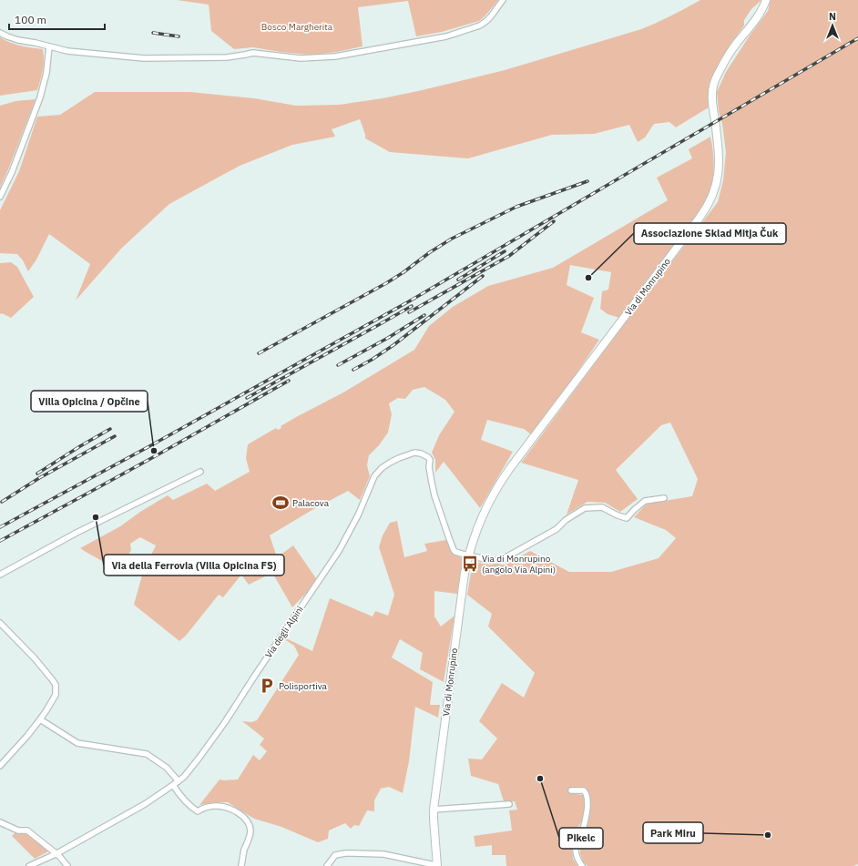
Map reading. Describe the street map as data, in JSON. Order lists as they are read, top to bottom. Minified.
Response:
{"streets":{"main road":["Via di Monrupino"],"street":["Via degli Alpini"]},"crossings":[["Via di Monrupino","Via degli Alpini"]],"parks":["Bosco Margherita"],"places":{"other":["Associazione Sklad Mitja Čuk","Villa Opicina / Opčine","Via della Ferrovia (Villa Opicina FS)","Pikelc","Park Miru"],"sports":["Palacova"],"bus stop":["Via di Monrupino (angolo Via Alpini)"],"parking":["Polisportiva"]},"scale_bar":"100 m","north":"top"}
